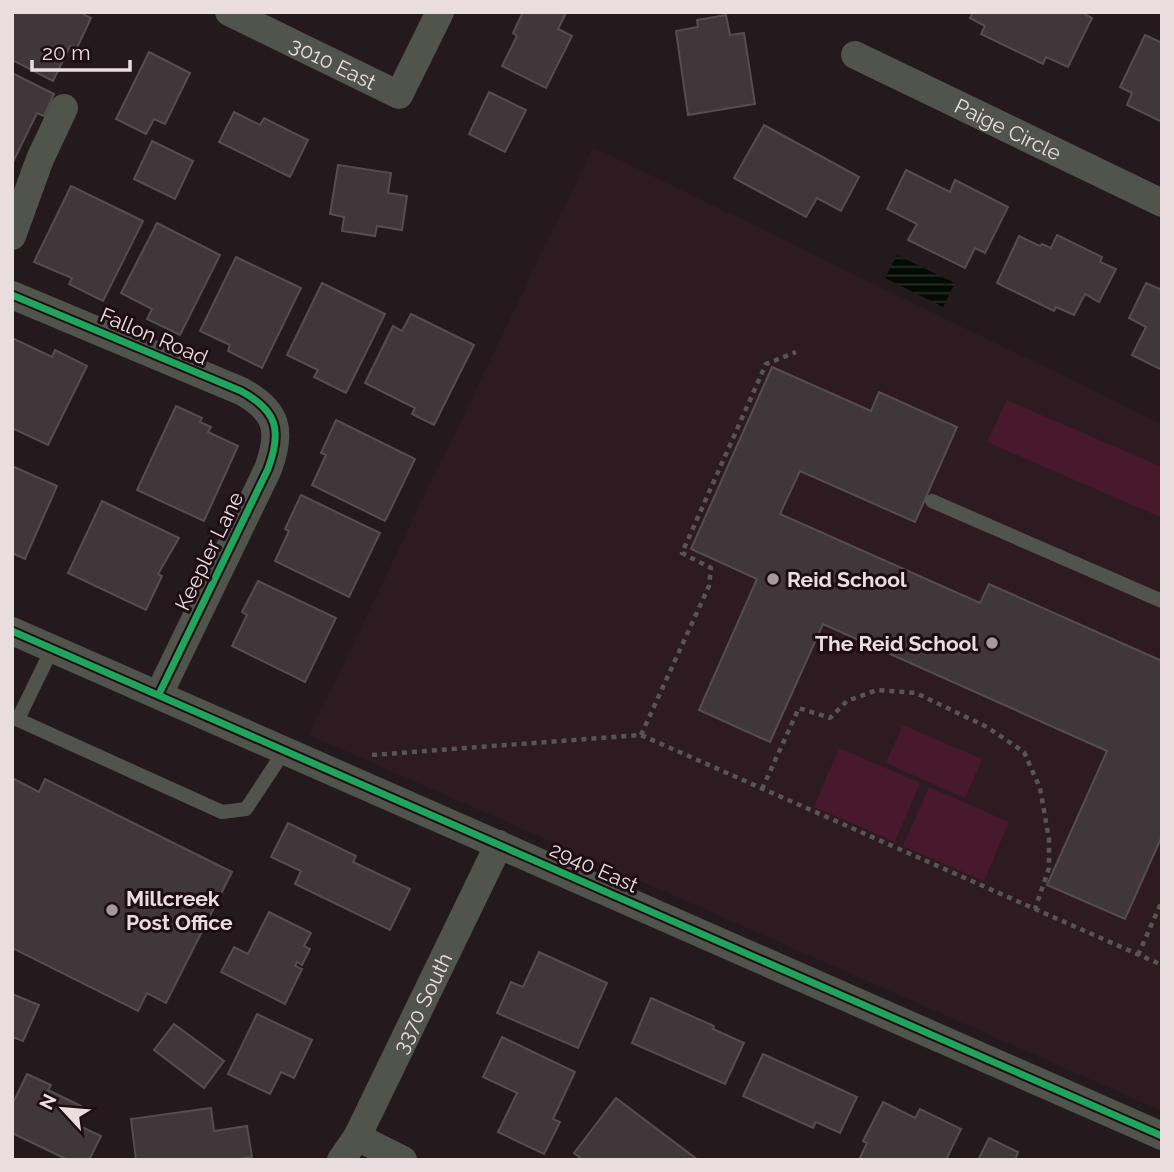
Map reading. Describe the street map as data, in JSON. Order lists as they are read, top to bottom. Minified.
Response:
{"streets":{"street":["3010 East","Paige Circle","Fallon Road","Keepler Lane","2940 East","3370 South"]},"crossings":[["Fallon Road","Keepler Lane"],["Keepler Lane","2940 East"],["2940 East","3370 South"]],"places":["Reid School","The Reid School","Millcreek Post Office"],"scale_bar":"20 m","north":"top left"}
